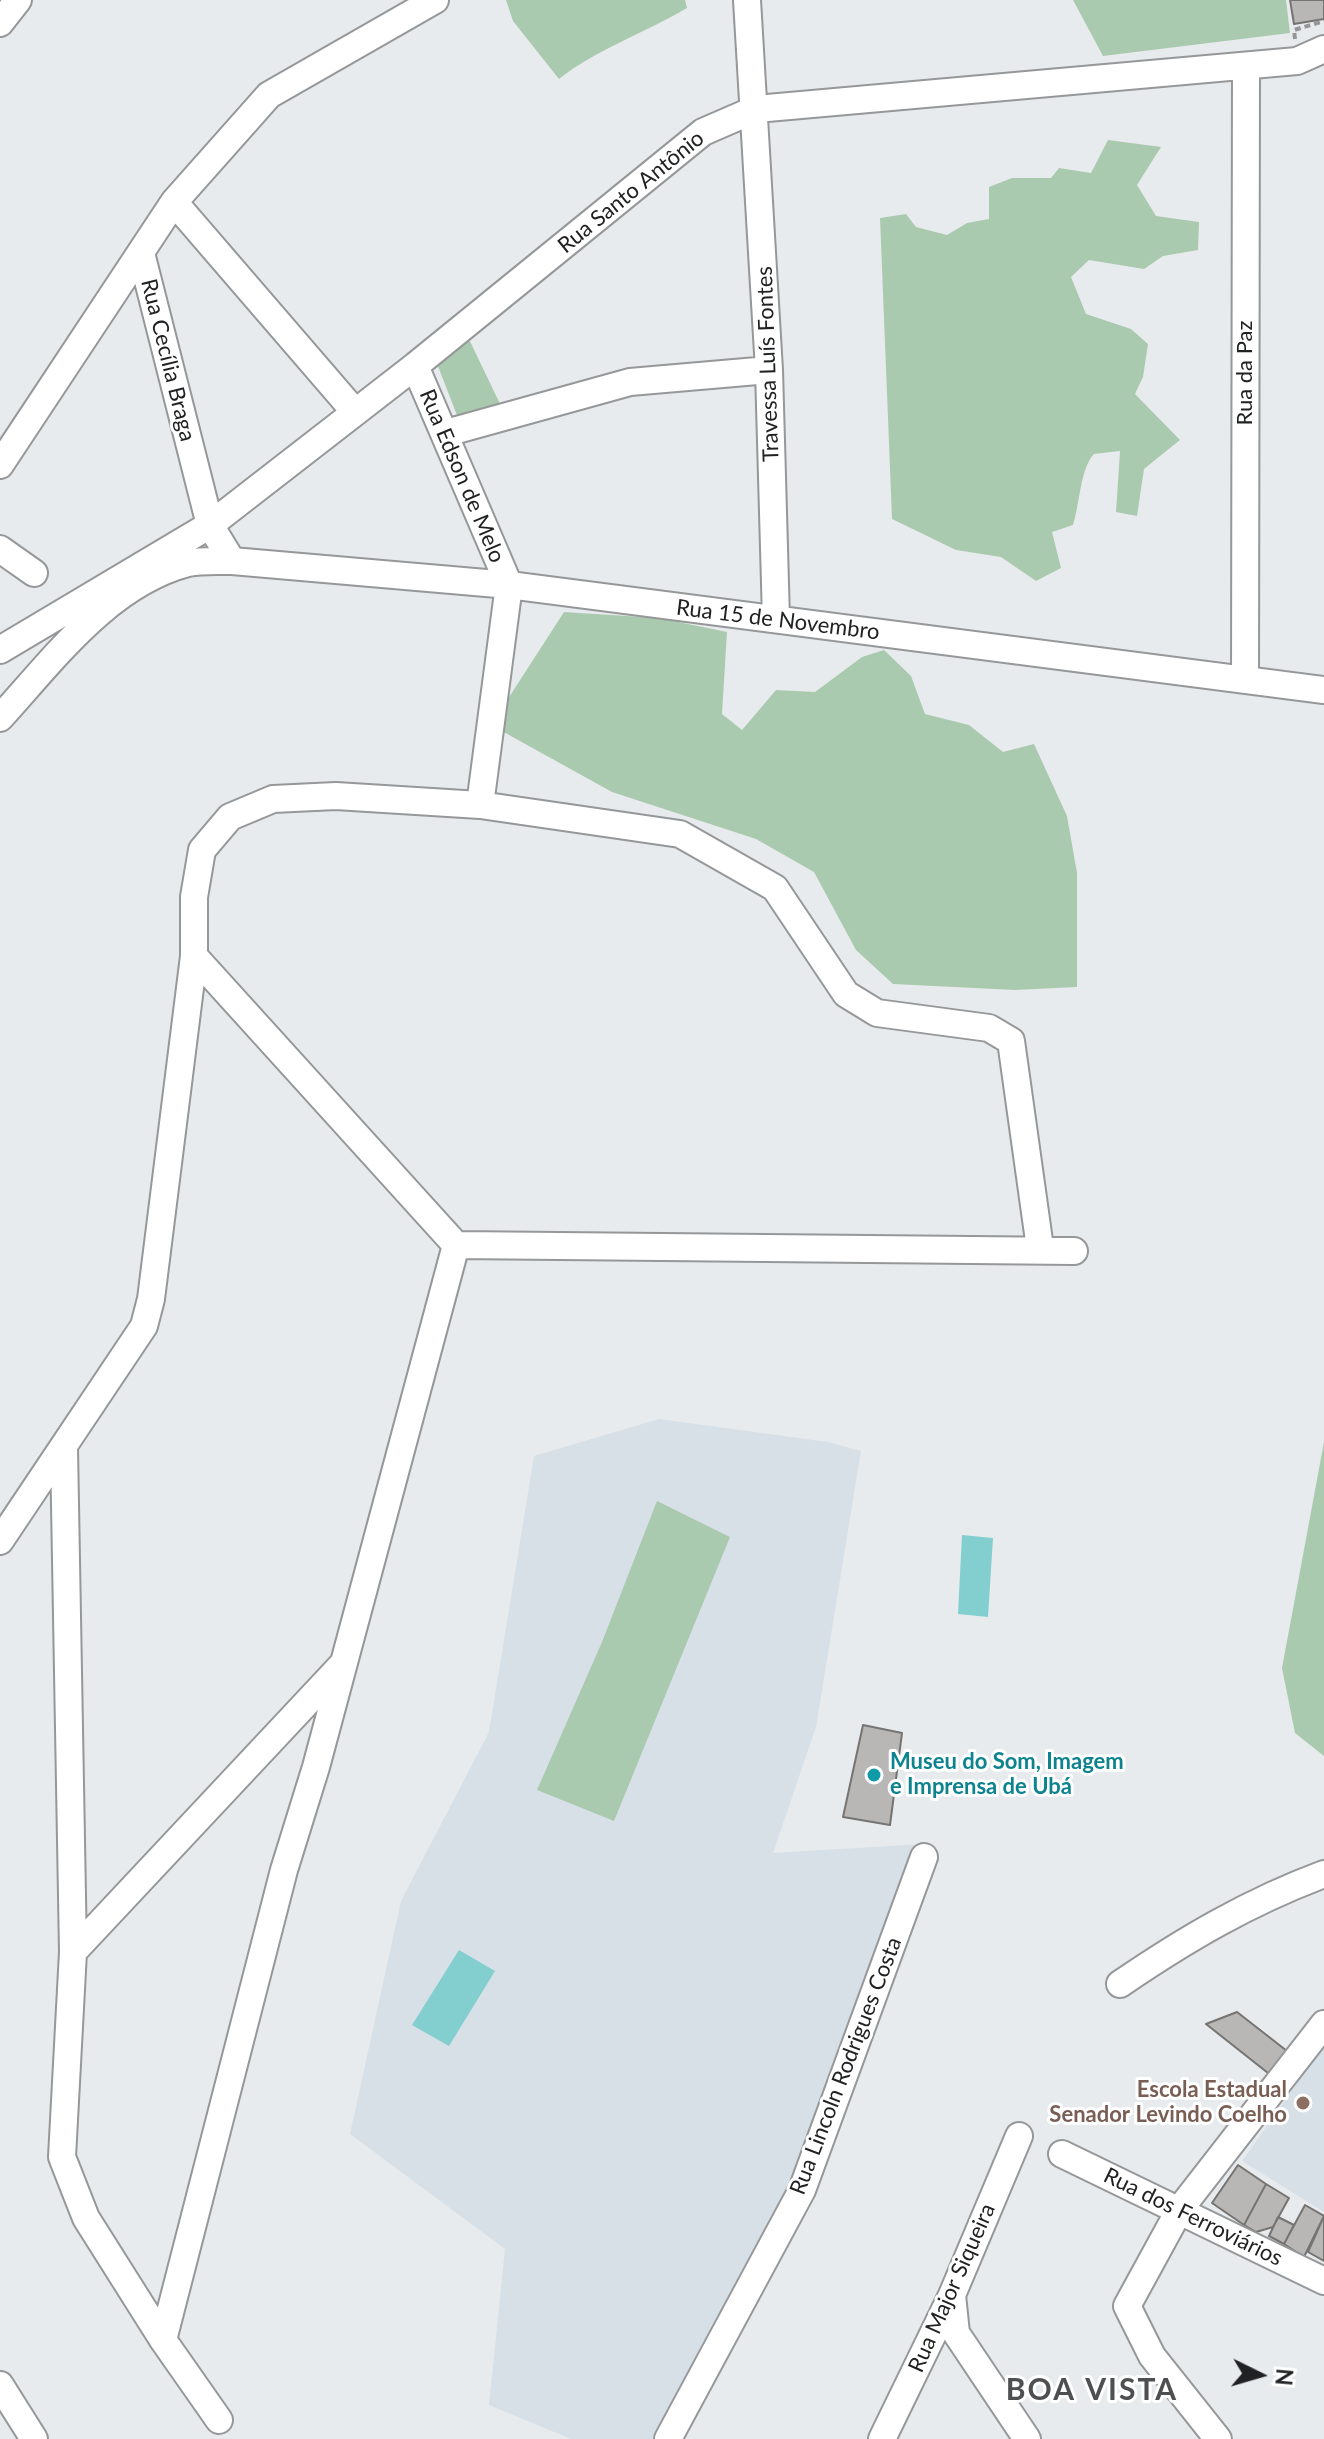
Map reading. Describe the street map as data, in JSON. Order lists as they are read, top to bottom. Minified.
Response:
{"streets":{"street":["Rua Santo Antônio","Rua Cecília Braga","Travessa Luís Fontes","Rua da Paz","Rua Edson de Melo","Rua 15 de Novembro","Rua Lincoln Rodrigues Costa","Rua dos Ferroviários","Rua Major Siqueira"]},"crossings":[["Rua Santo Antônio","Rua Cecília Braga"],["Rua Santo Antônio","Travessa Luís Fontes"],["Rua Santo Antônio","Rua da Paz"],["Rua Santo Antônio","Rua Edson de Melo"],["Travessa Luís Fontes","Rua 15 de Novembro"],["Rua da Paz","Rua 15 de Novembro"],["Rua Edson de Melo","Rua 15 de Novembro"]],"districts":["BOA VISTA"],"places":["Museu do Som, Imagem e Imprensa de Ubá","Escola Estadual Senador Levindo Coelho"],"north":"right"}
